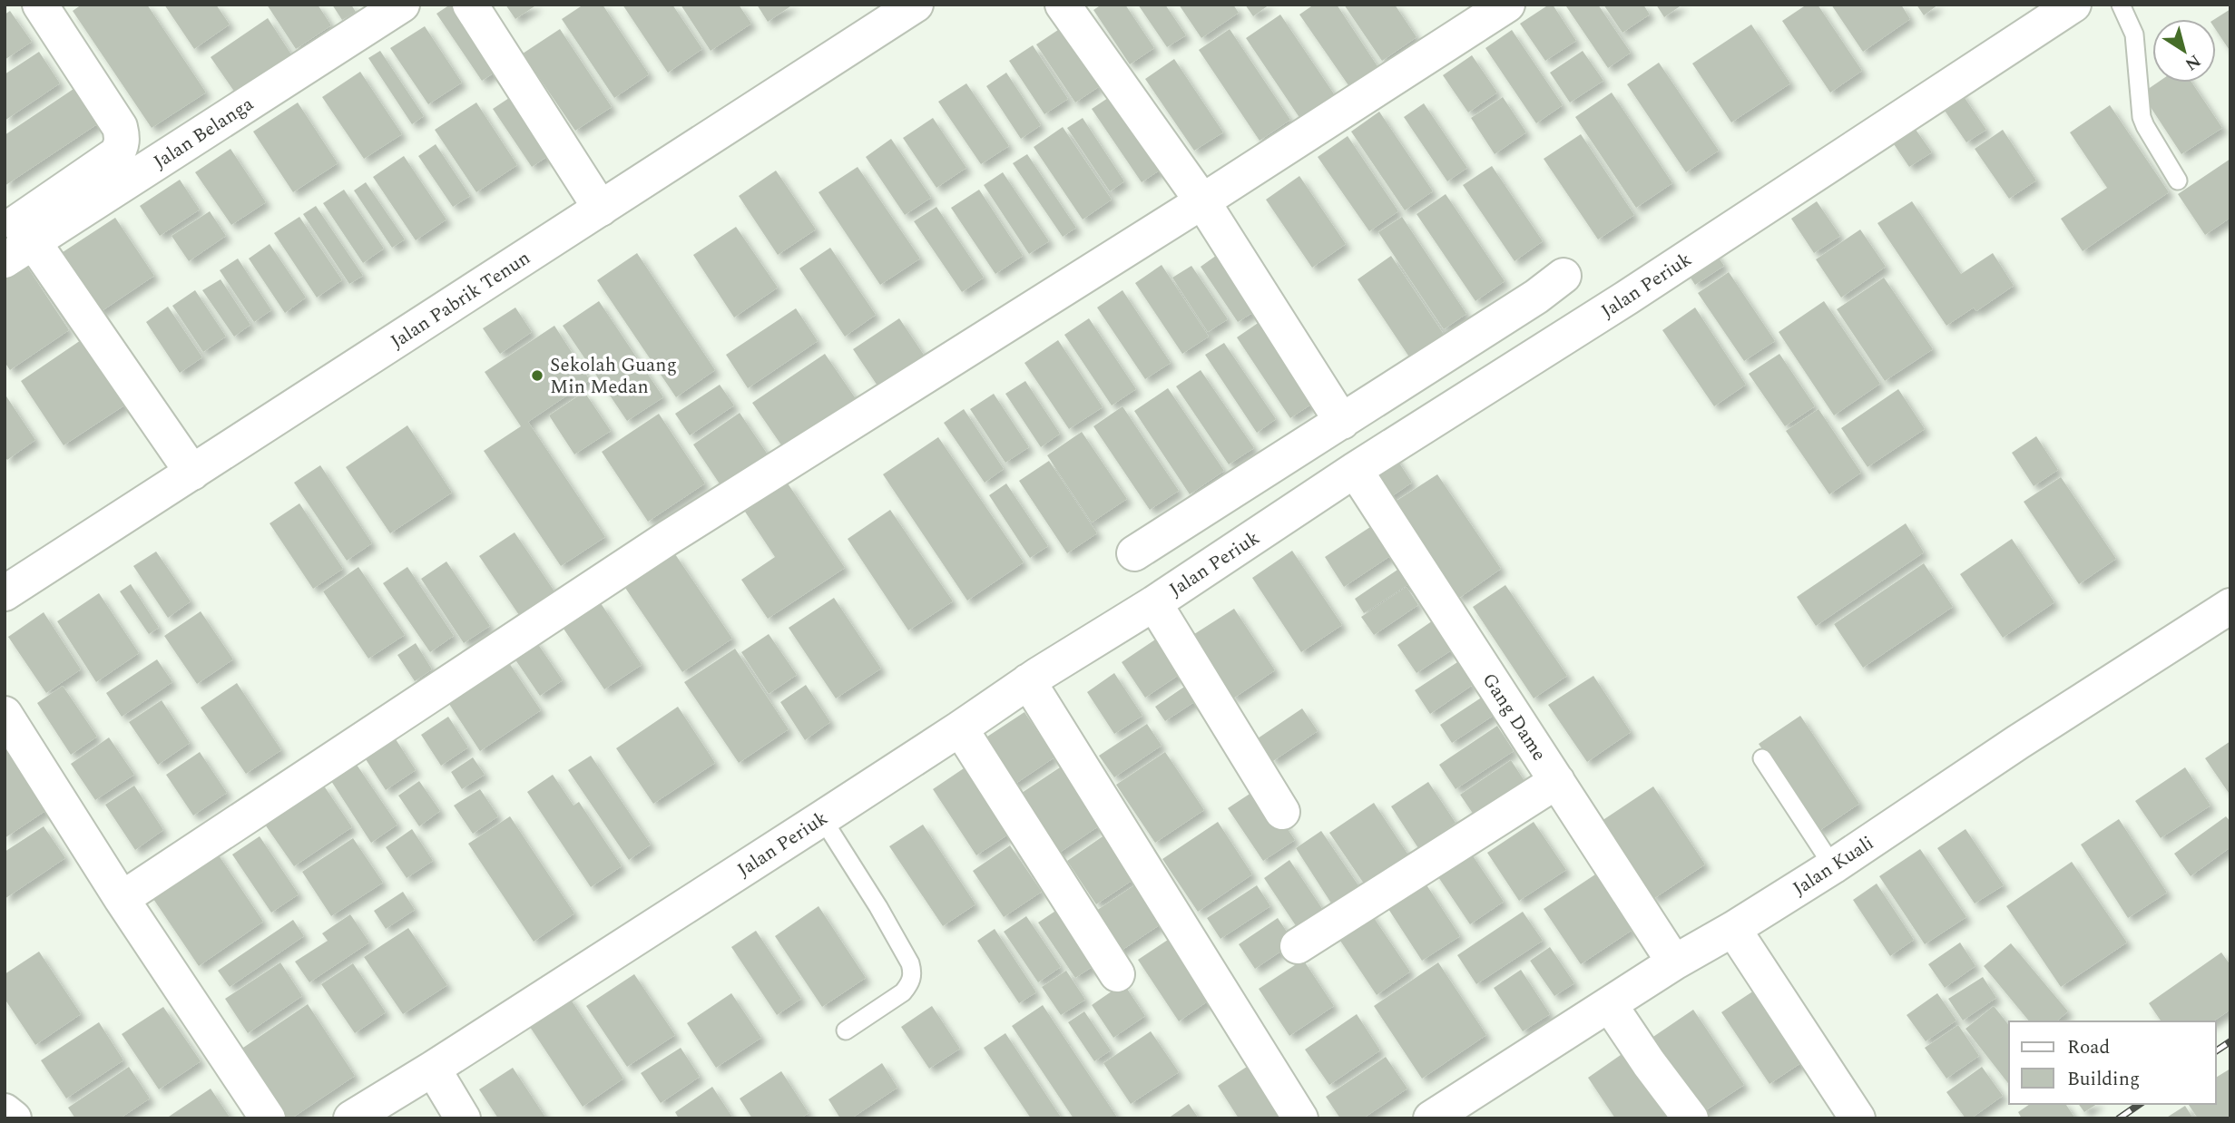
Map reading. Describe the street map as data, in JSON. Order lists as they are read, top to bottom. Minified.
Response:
{"streets":{"street":["Jalan Belanga","Jalan Periuk","Jalan Pabrik Tenun","Gang Dame","Jalan Kuali"]},"crossings":[["Jalan Periuk","Gang Dame"],["Gang Dame","Jalan Kuali"]],"places":["Sekolah Guang Min Medan"],"legend":["Road","Building"],"north":"bottom right"}
